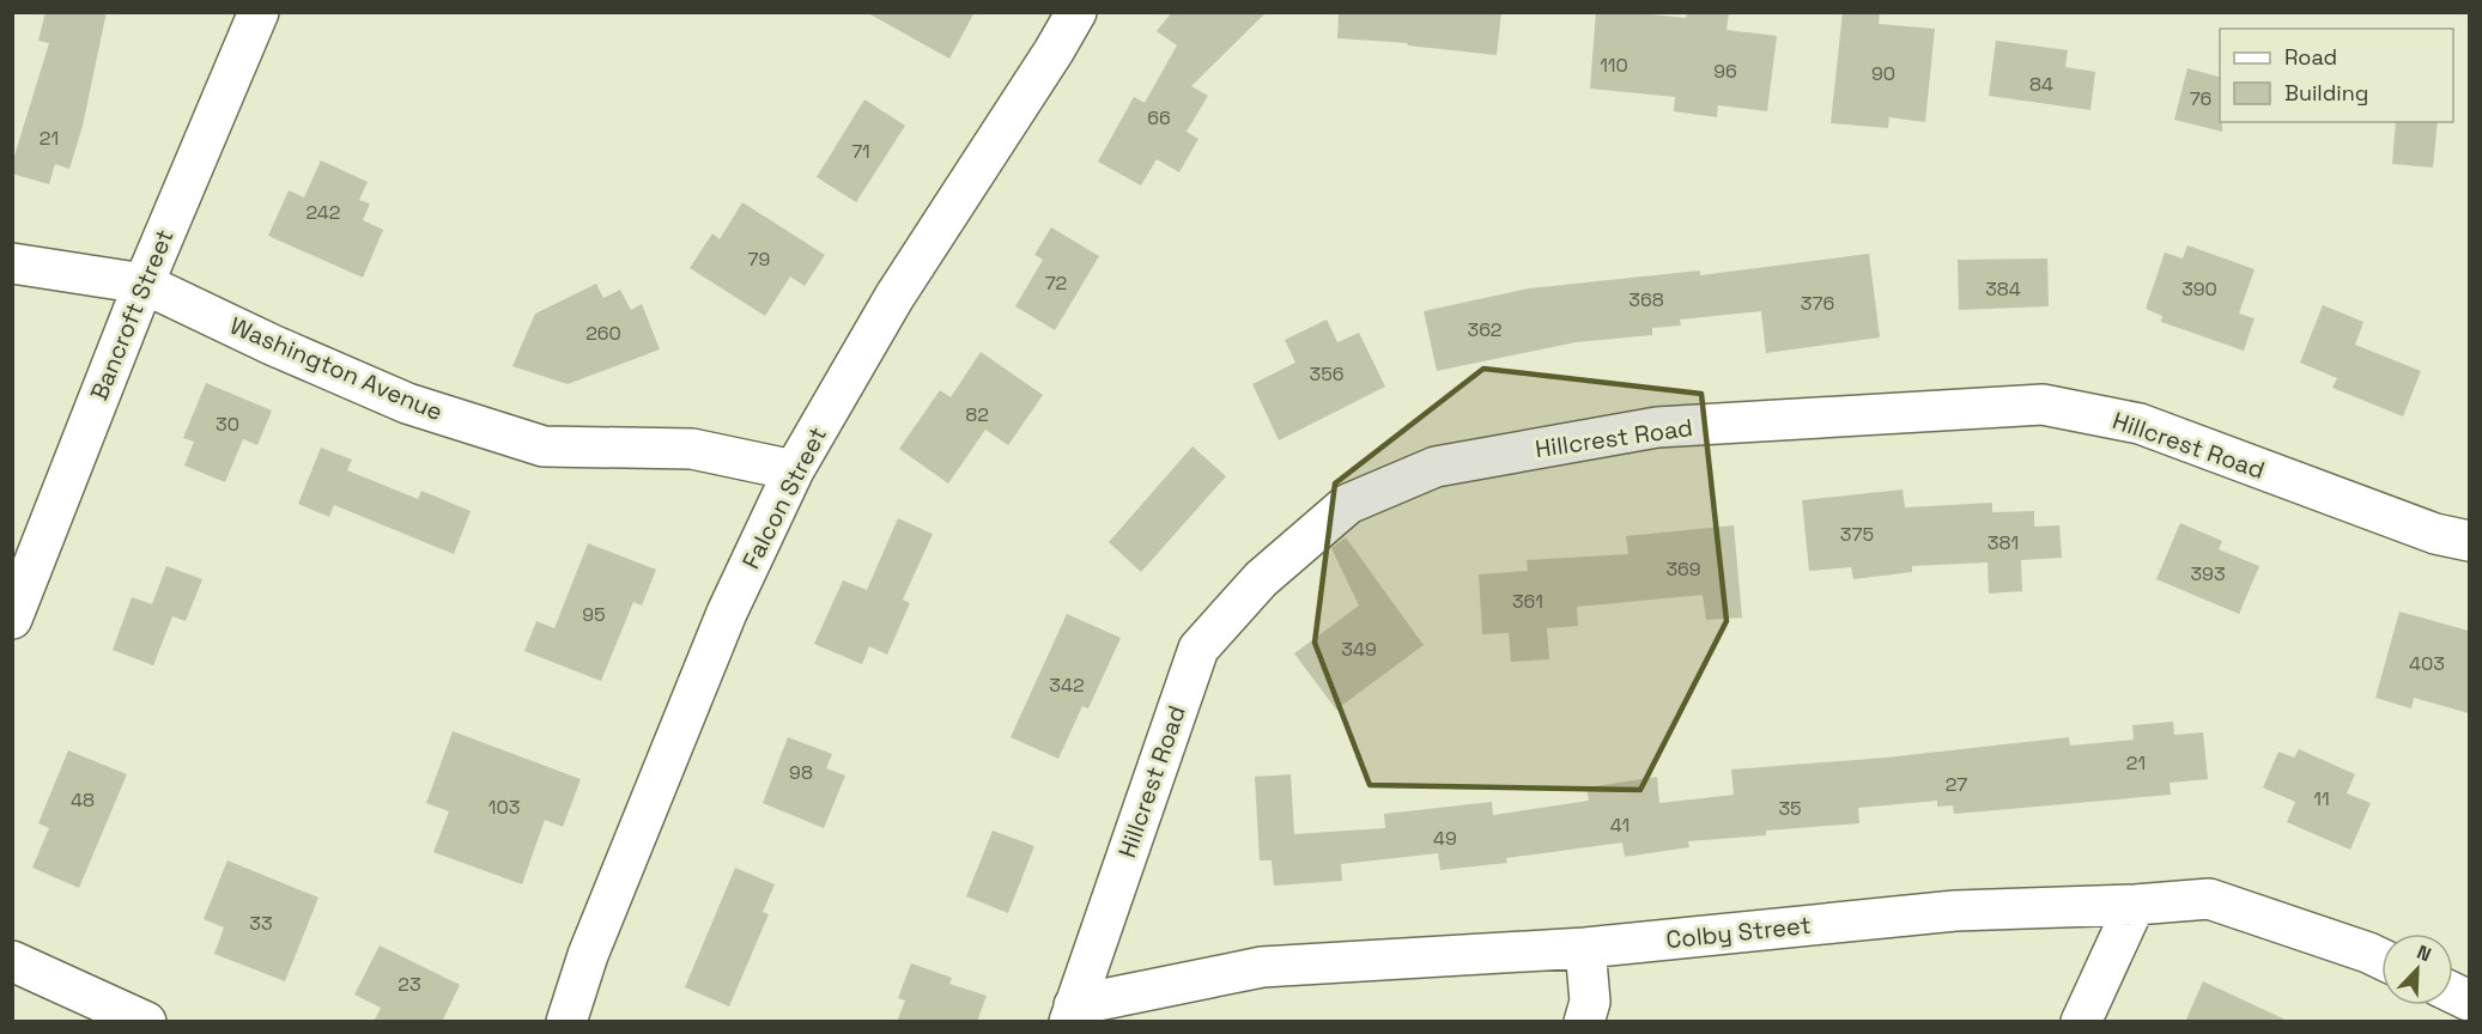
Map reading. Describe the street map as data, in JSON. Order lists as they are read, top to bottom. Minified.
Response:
{"streets":{"street":["Bancroft Street","Washington Avenue","Hillcrest Road","Falcon Street","Colby Street"]},"crossings":[["Bancroft Street","Washington Avenue"],["Washington Avenue","Falcon Street"],["Hillcrest Road","Colby Street"]],"house_numbers":["110","96","90","84","76","66","21","71","242","79","72","384","390","368","376","362","260","356","82","30","375","381","369","393","361","95","349","403","342","21","98","27","11","48","103","35","41","49","33","23"],"legend":["Road","Building"],"north":"top right"}
